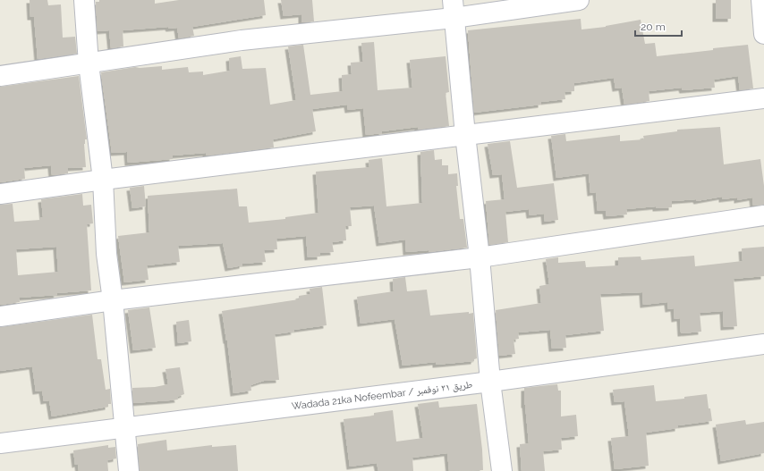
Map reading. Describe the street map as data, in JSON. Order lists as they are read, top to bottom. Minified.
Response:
{"streets":{"street":["Wadada 21ka Nofeembar / طريق ٢١ نوفمبر"]},"scale_bar":"20 m"}
